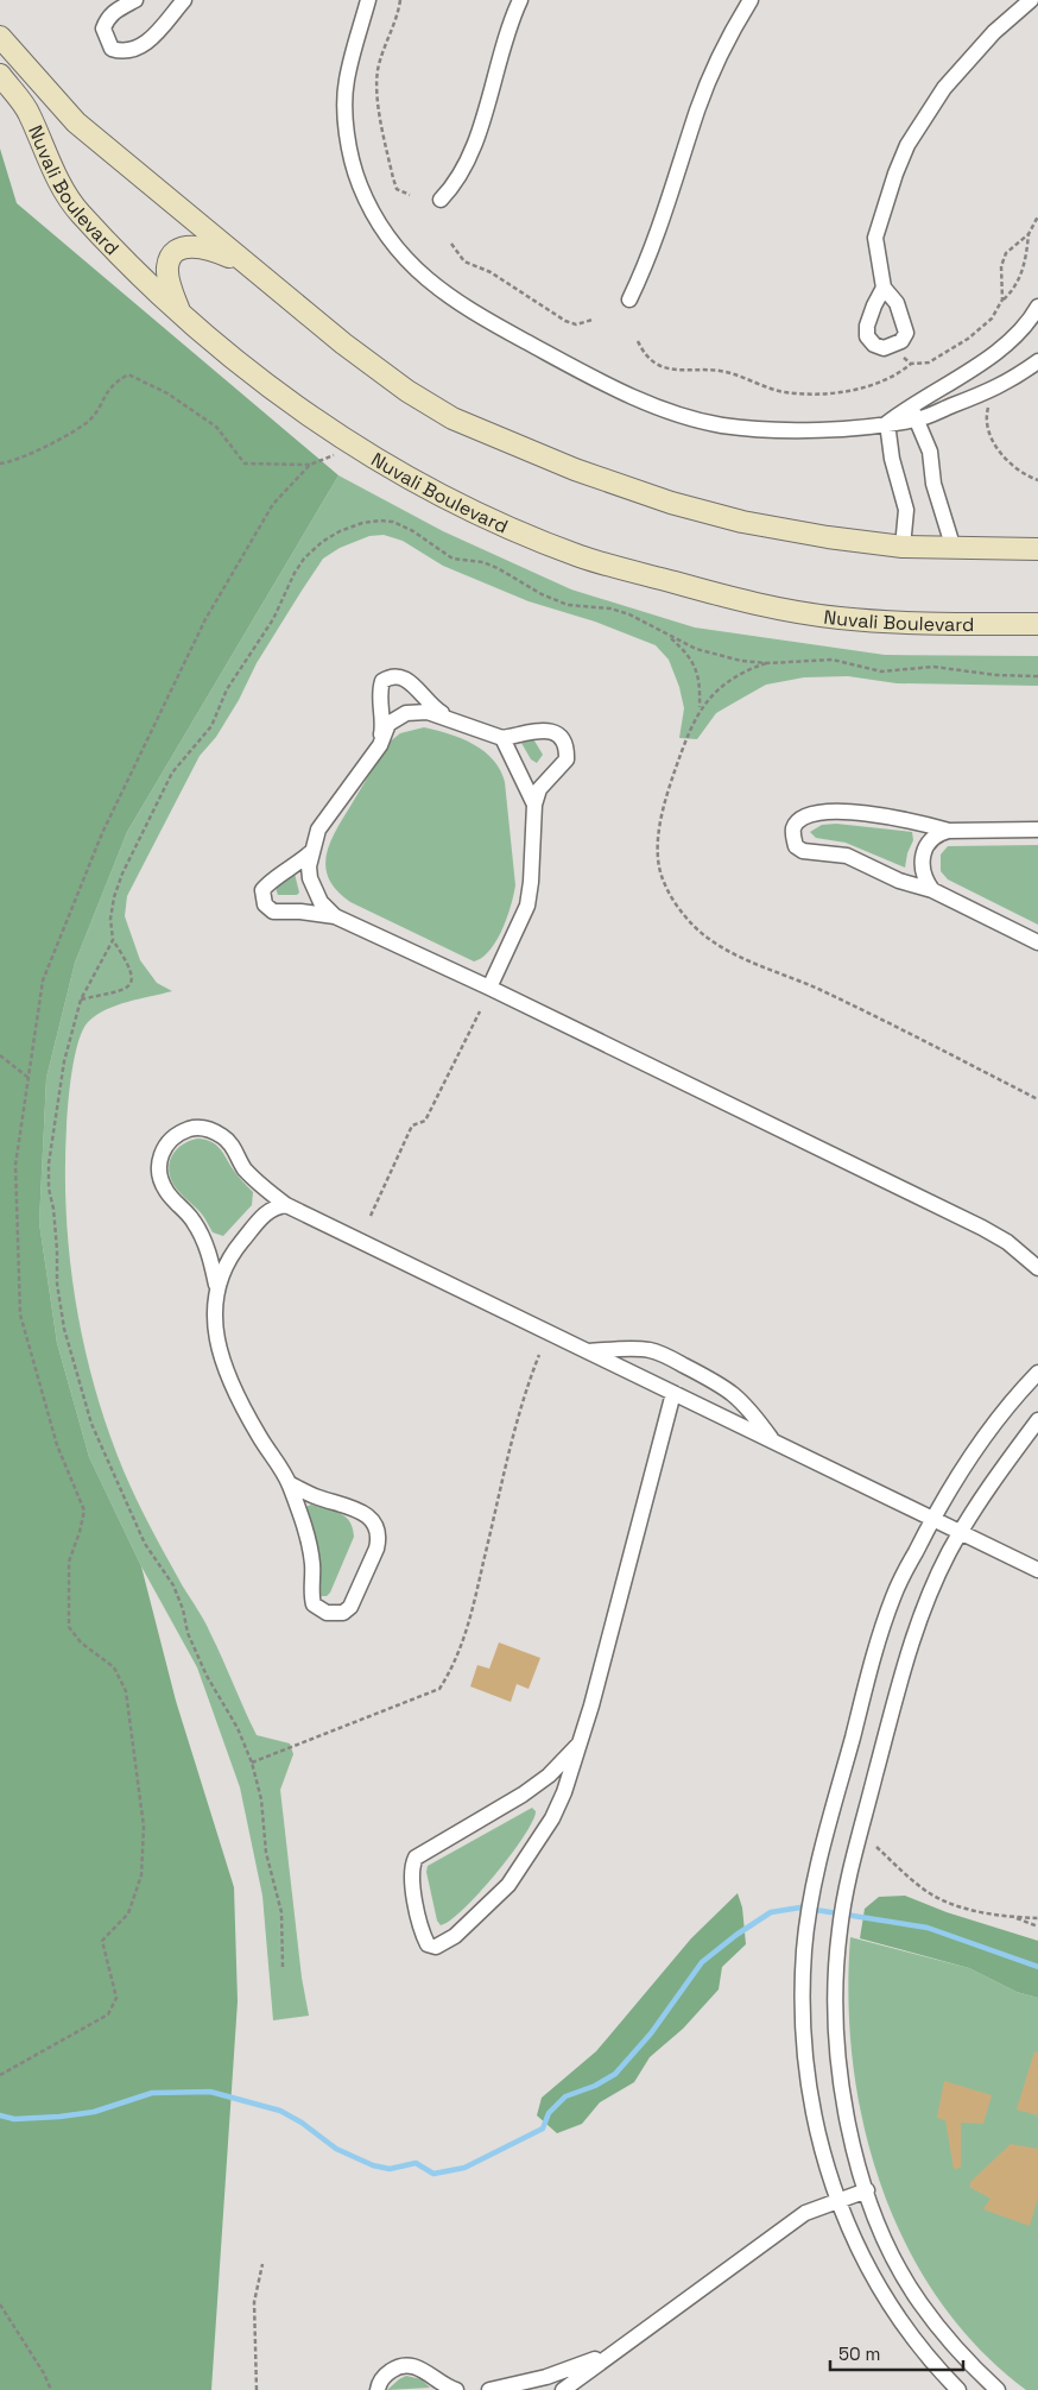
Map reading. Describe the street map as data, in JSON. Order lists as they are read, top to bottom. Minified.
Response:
{"streets":{"main road":["Nuvali Boulevard"]},"scale_bar":"50 m"}
